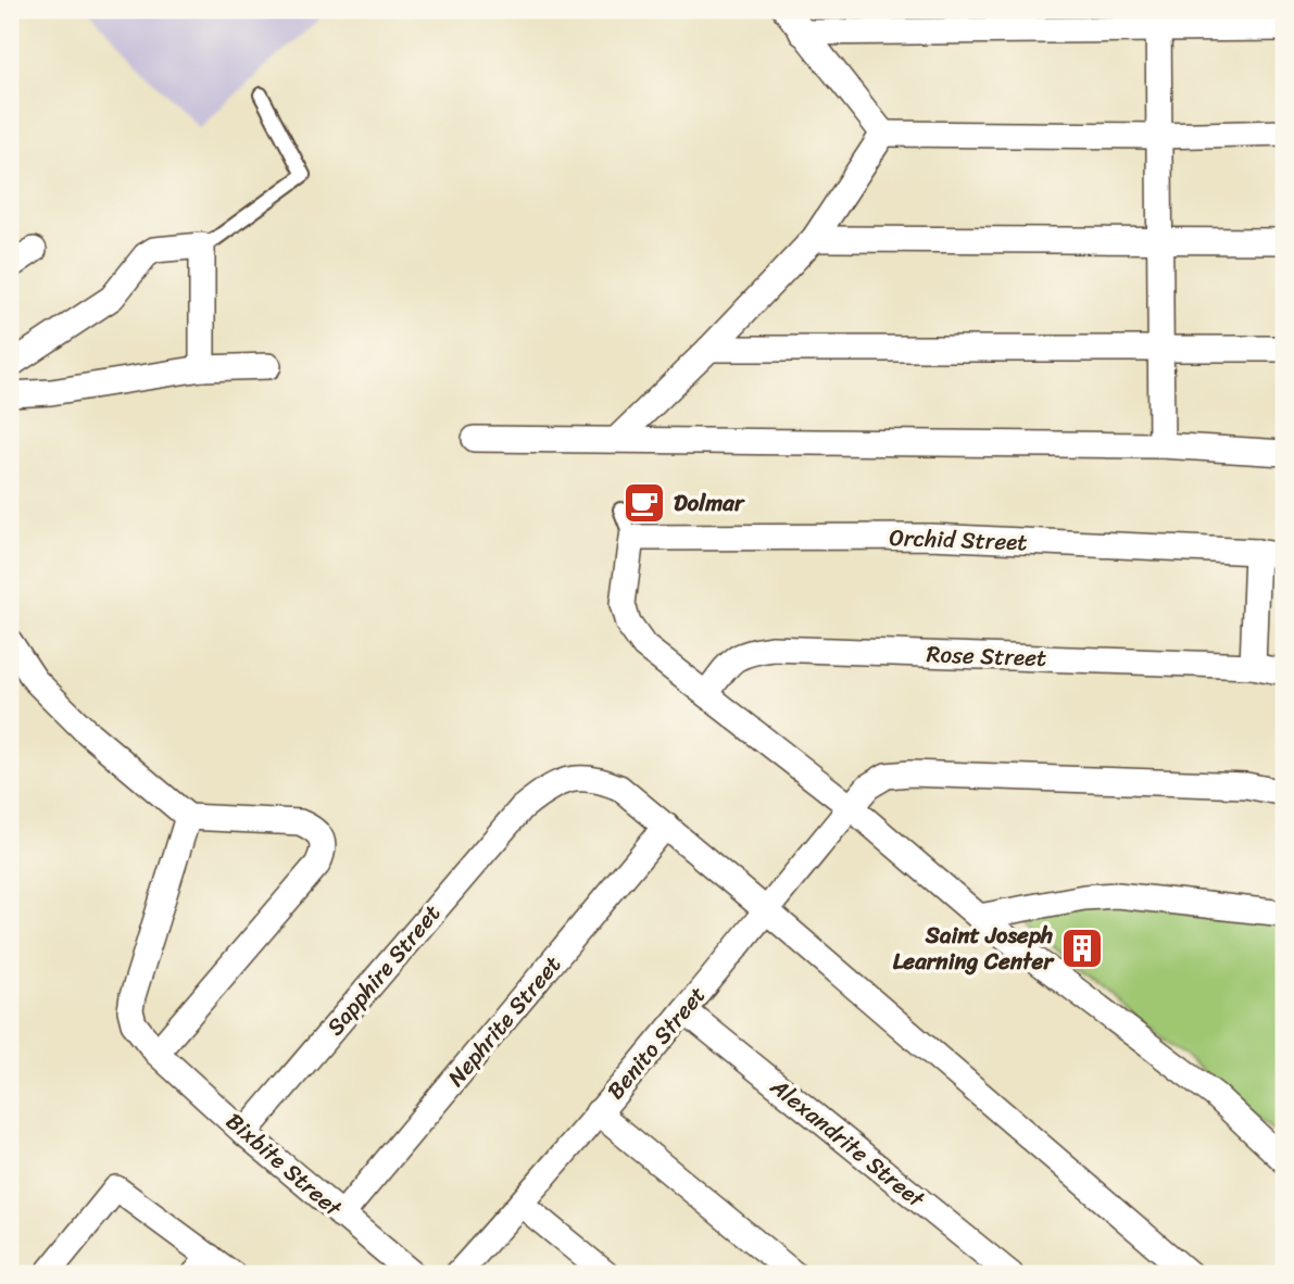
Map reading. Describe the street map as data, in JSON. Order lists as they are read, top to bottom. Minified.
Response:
{"streets":{"street":["Orchid Street","Rose Street","Sapphire Street","Nephrite Street","Benito Street","Alexandrite Street","Bixbite Street"]},"crossings":[["Sapphire Street","Nephrite Street"],["Sapphire Street","Benito Street"],["Sapphire Street","Bixbite Street"],["Nephrite Street","Bixbite Street"],["Benito Street","Alexandrite Street"]],"places":{"cafe":["Dolmar"],"building":["Saint Joseph Learning Center"]}}
